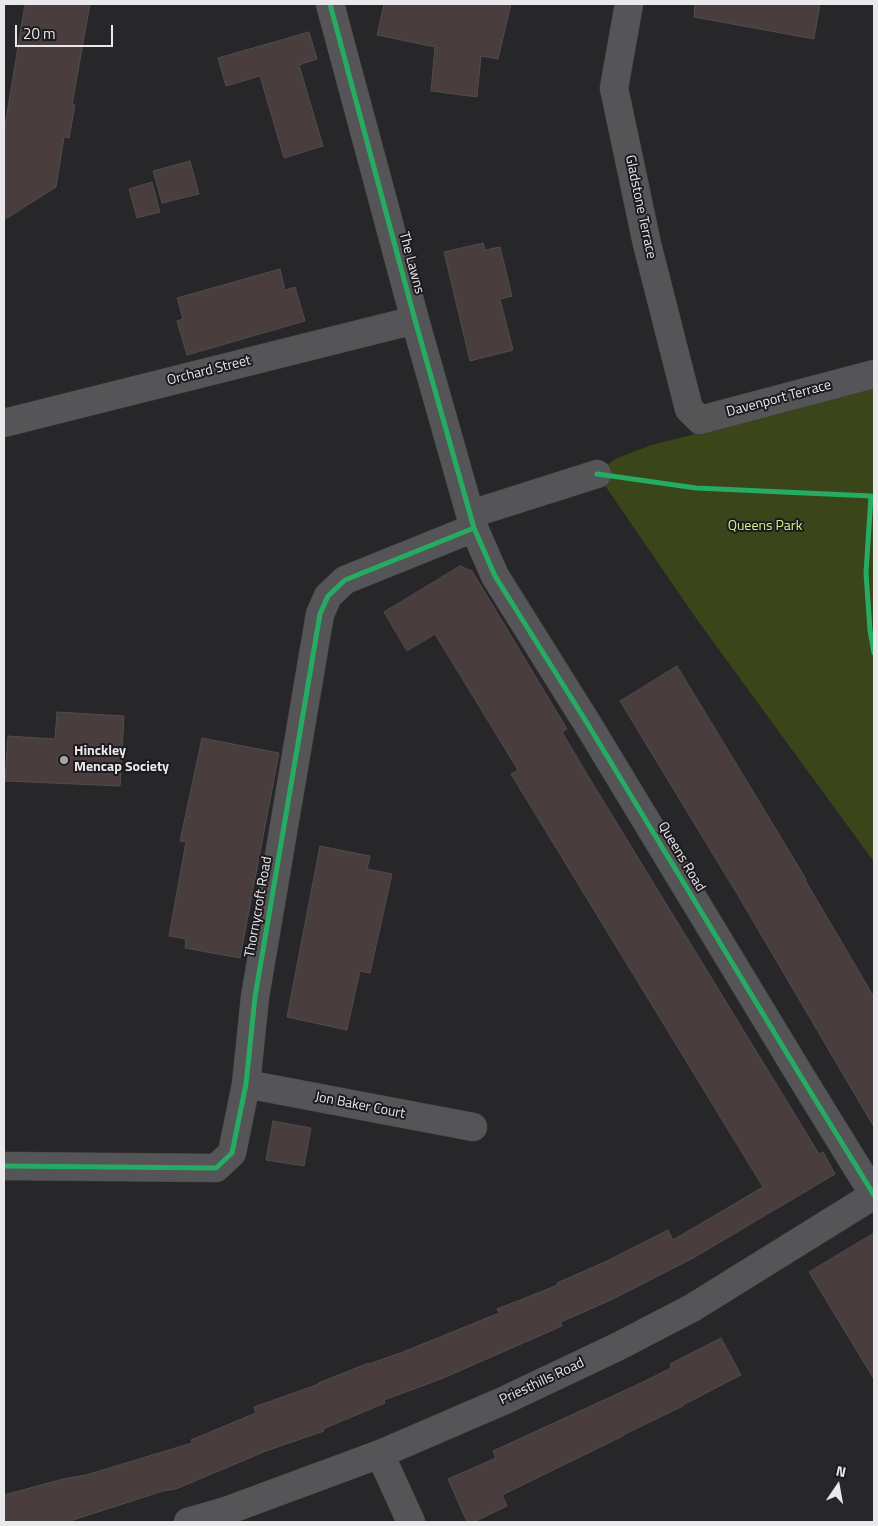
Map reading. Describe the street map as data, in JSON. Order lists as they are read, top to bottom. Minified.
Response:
{"streets":{"street":["Gladstone Terrace","The Lawns","Orchard Street","Davenport Terrace","Queens Road","Thornycroft Road","Jon Baker Court","Priesthills Road"]},"crossings":[["Gladstone Terrace","Davenport Terrace"],["The Lawns","Orchard Street"],["The Lawns","Queens Road"],["The Lawns","Thornycroft Road"],["Queens Road","Thornycroft Road"],["Queens Road","Priesthills Road"],["Thornycroft Road","Jon Baker Court"]],"parks":["Queens Park"],"places":["Hinckley Mencap Society"],"scale_bar":"20 m","north":"top"}
